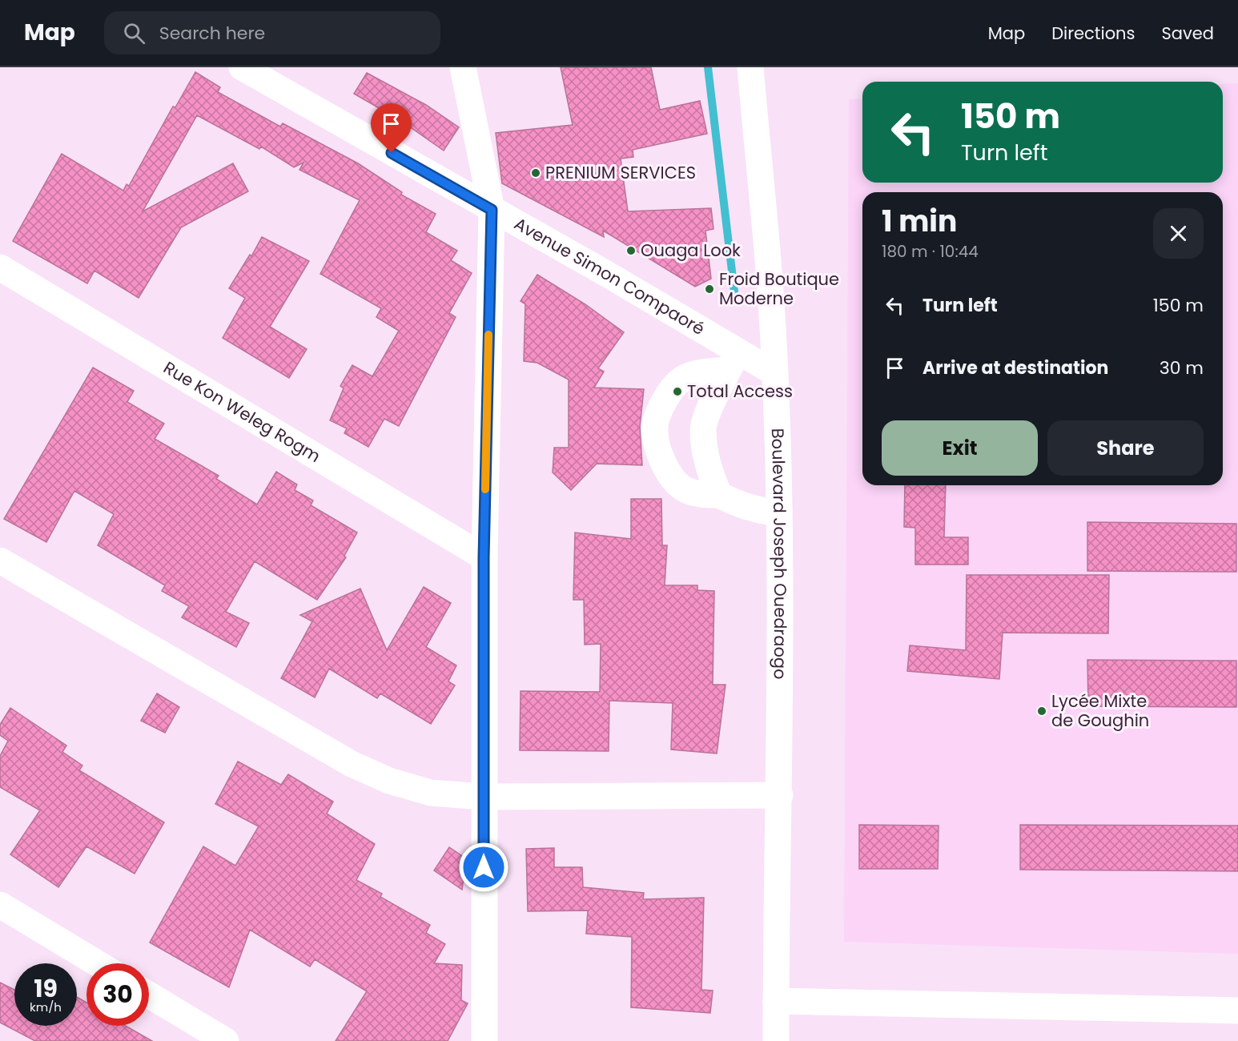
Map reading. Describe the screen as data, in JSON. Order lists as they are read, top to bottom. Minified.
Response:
{"streets":{"street":["Avenue Simon Compaoré","Rue Kon Weleg Rogm","Boulevard Joseph Ouedraogo"]},"crossings":[["Avenue Simon Compaoré","Boulevard Joseph Ouedraogo"]],"places":["PRENIUM SERVICES","Ouaga Look","Froid Boutique Moderne","Total Access","Lycée Mixte de Goughin"],"page":{"header":"Map","search":"Search here","nav":["Map","Directions","Saved"],"turn":["150 m","Turn left"],"heading":["1 min","180 m · 10:44"],"list":[{"name":"Turn left","value":"150 m"},{"name":"Arrive at destination","value":"30 m"}],"buttons":["Exit","Share"],"speed":"19 km/h","limit":"30"}}
